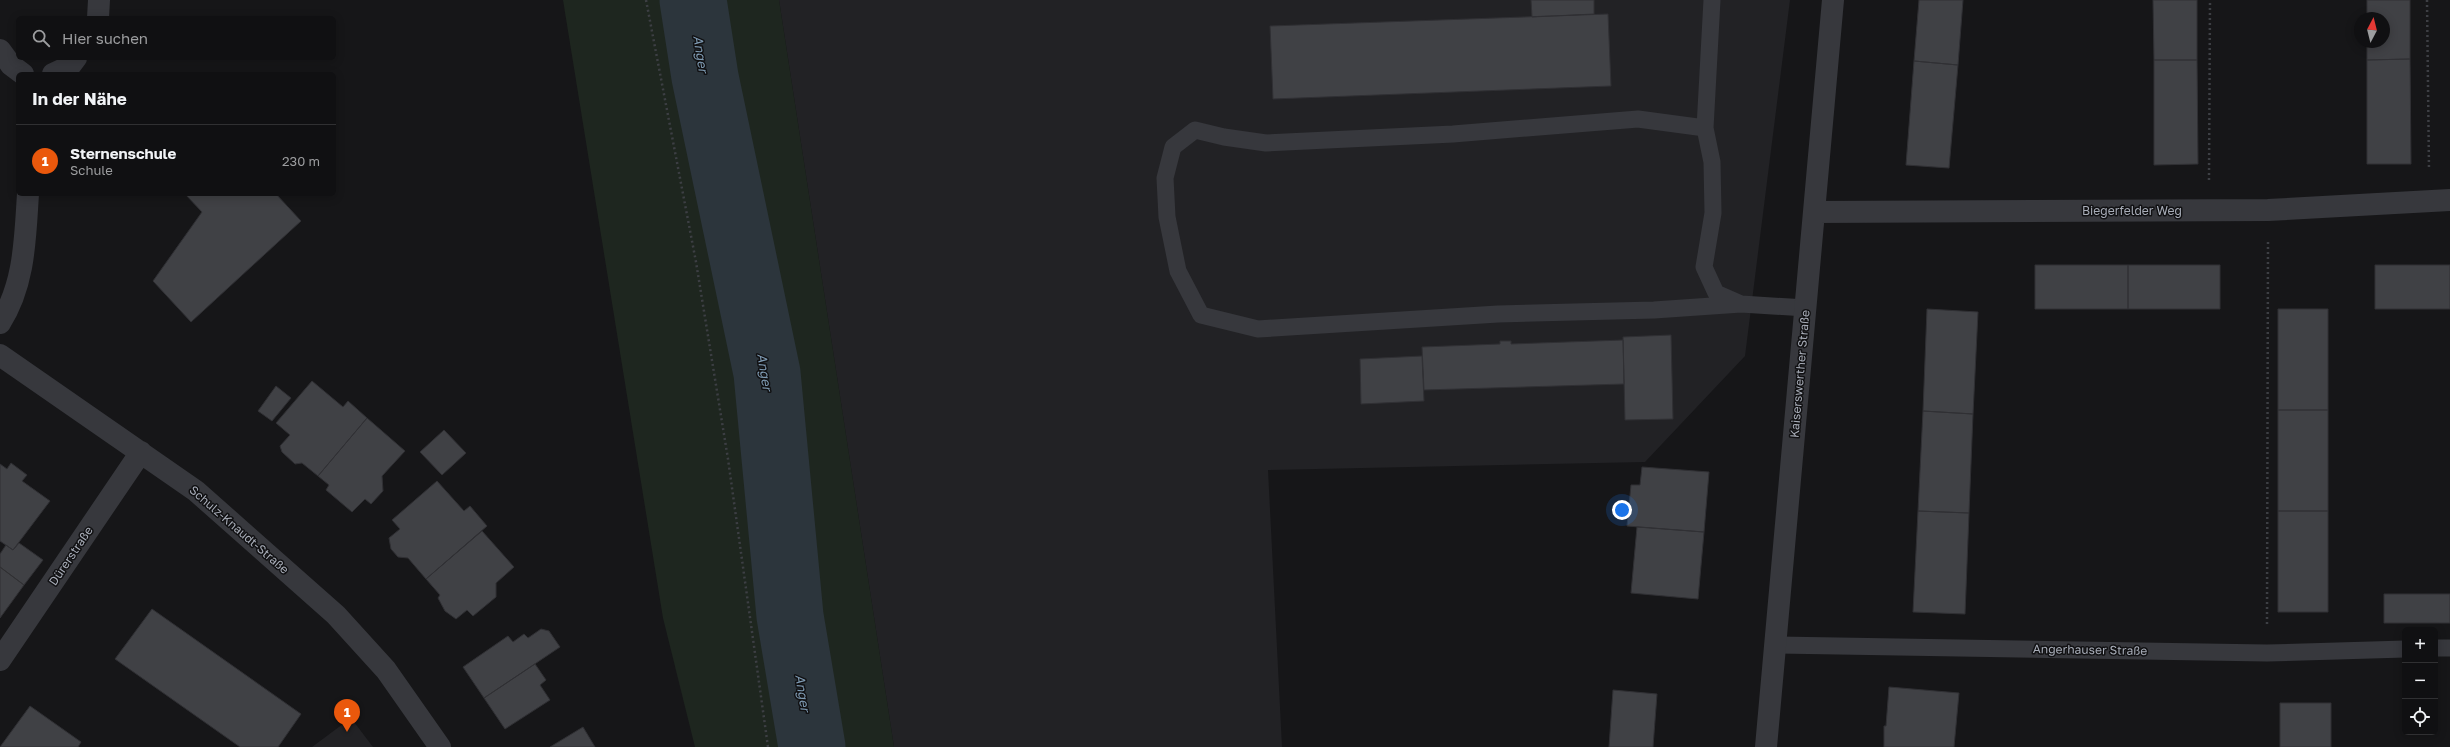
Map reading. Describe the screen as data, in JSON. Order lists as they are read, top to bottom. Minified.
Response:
{"streets":{"street":["Biegerfelder Weg","Kaiserswerther Straße","Schulz-Knaudt-Straße","Dürerstraße"],"lane":["Angerhauser Straße"]},"crossings":[["Biegerfelder Weg","Kaiserswerther Straße"],["Kaiserswerther Straße","Angerhauser Straße"],["Schulz-Knaudt-Straße","Dürerstraße"]],"water":["Anger"],"north":"top","page":{"search":"Hier suchen","heading":"In der Nähe","list":[{"mark":"1","name":"Sternenschule","note":"Schule","value":"230 m"}],"map_buttons":["+","−"],"pins":"1"}}
